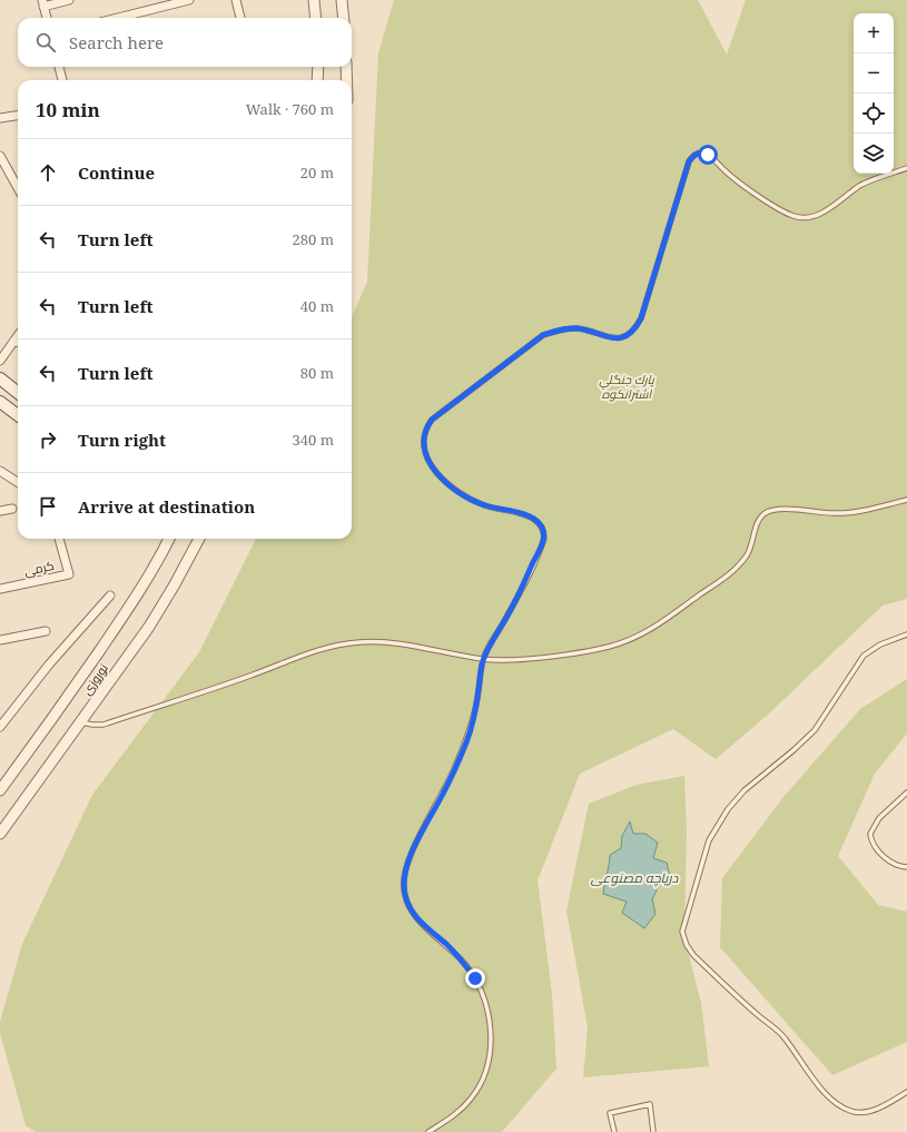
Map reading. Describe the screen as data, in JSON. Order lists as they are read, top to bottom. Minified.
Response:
{"streets":{"street":["کرمی","نوروزی"]},"water":["دریاچه مصنوعی"],"parks":["پارك جنگلي اشترانكوه"],"page":{"map_buttons":["+","−"],"search":"Search here","heading":["10 min","Walk · 760 m"],"list":[["Continue","20 m"],["Turn left","280 m"],["Turn left","40 m"],["Turn left","80 m"],["Turn right","340 m"],"Arrive at destination"]}}
